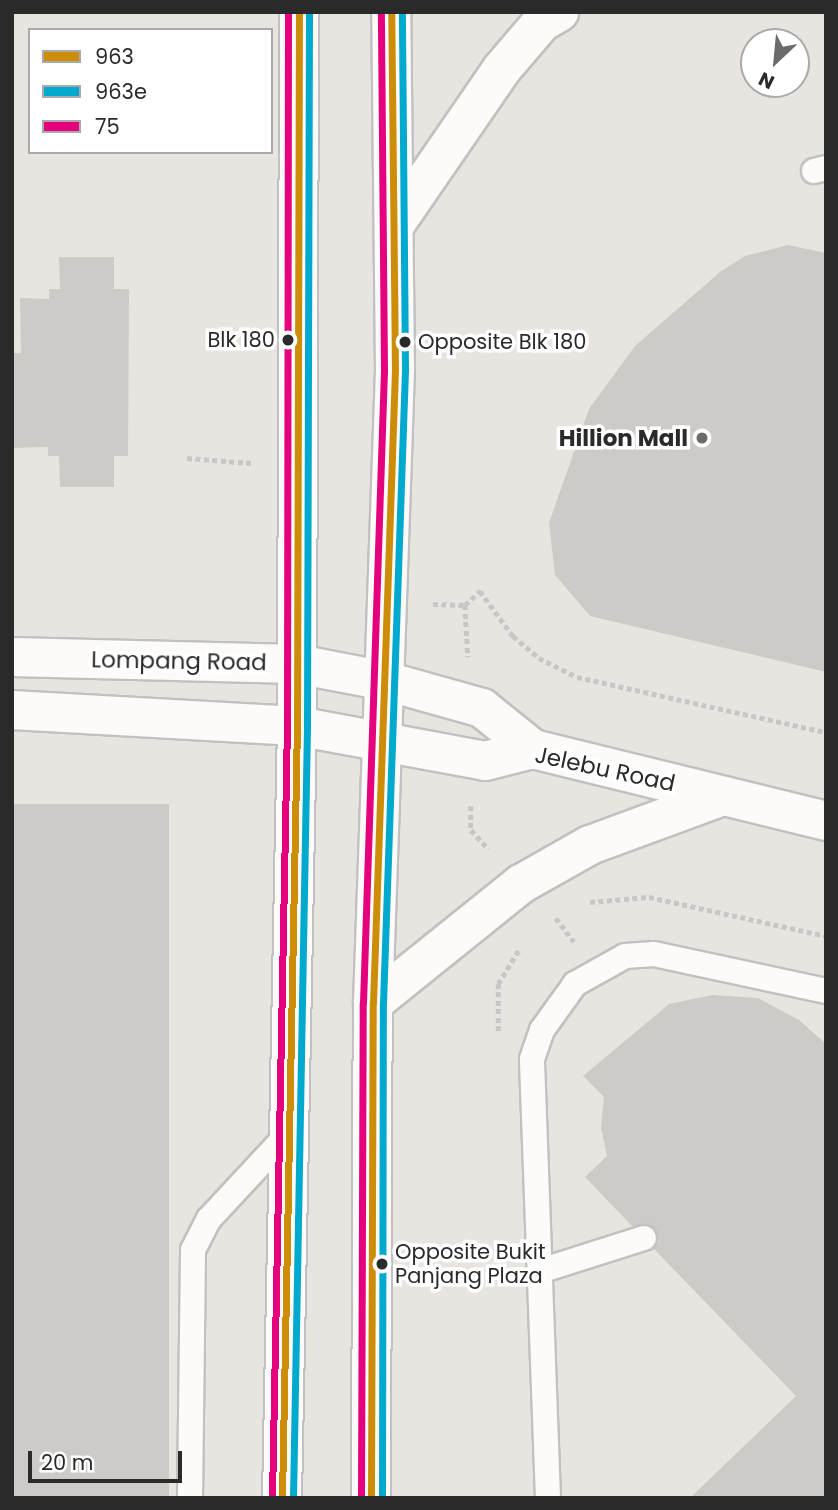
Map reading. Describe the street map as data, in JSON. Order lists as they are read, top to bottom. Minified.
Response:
{"streets":{"main road":["Lompang Road","Jelebu Road"]},"crossings":[["Lompang Road","Jelebu Road"]],"places":["Blk 180","Opposite Blk 180","Hillion Mall","Opposite Bukit Panjang Plaza"],"lines":["transit line 963","transit line 963e","transit line 75"],"legend":["963","963e","75"],"scale_bar":"20 m","north":"bottom left"}
